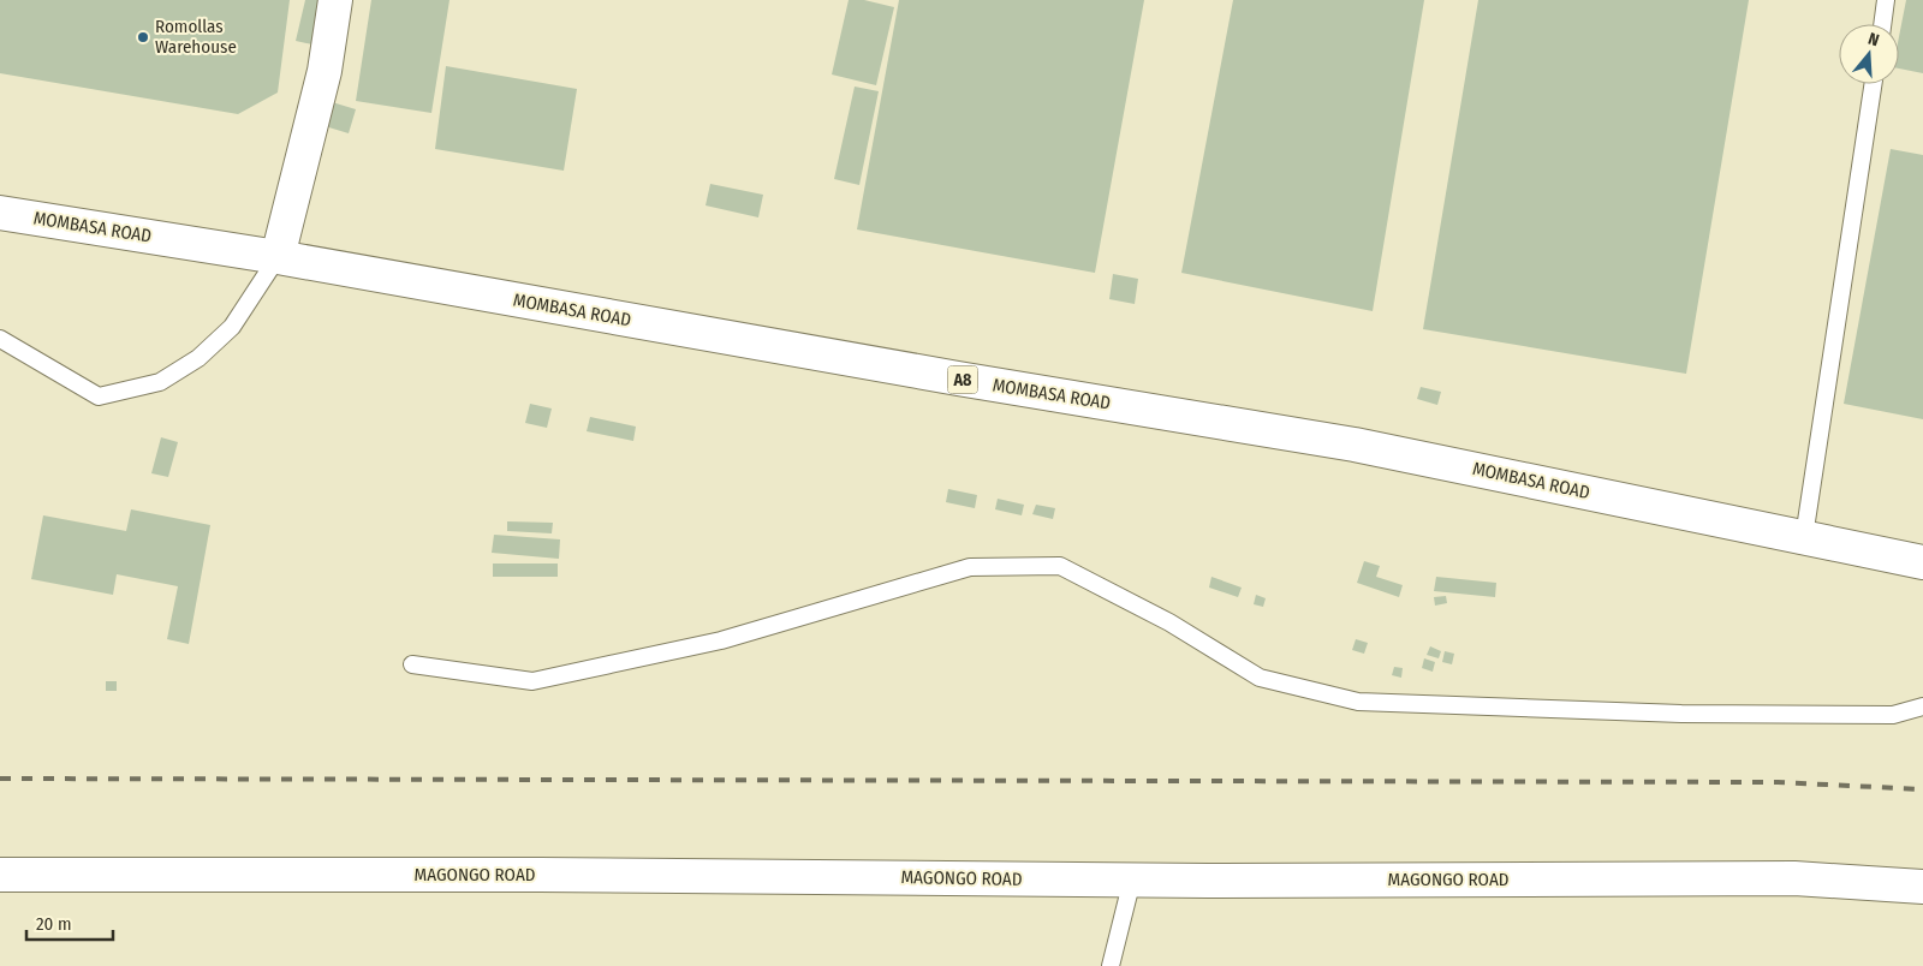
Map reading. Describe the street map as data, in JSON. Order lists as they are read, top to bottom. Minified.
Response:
{"streets":{"main road":["MOMBASA ROAD","A8","MAGONGO ROAD"]},"places":["Romollas Warehouse"],"scale_bar":"20 m","north":"top"}
